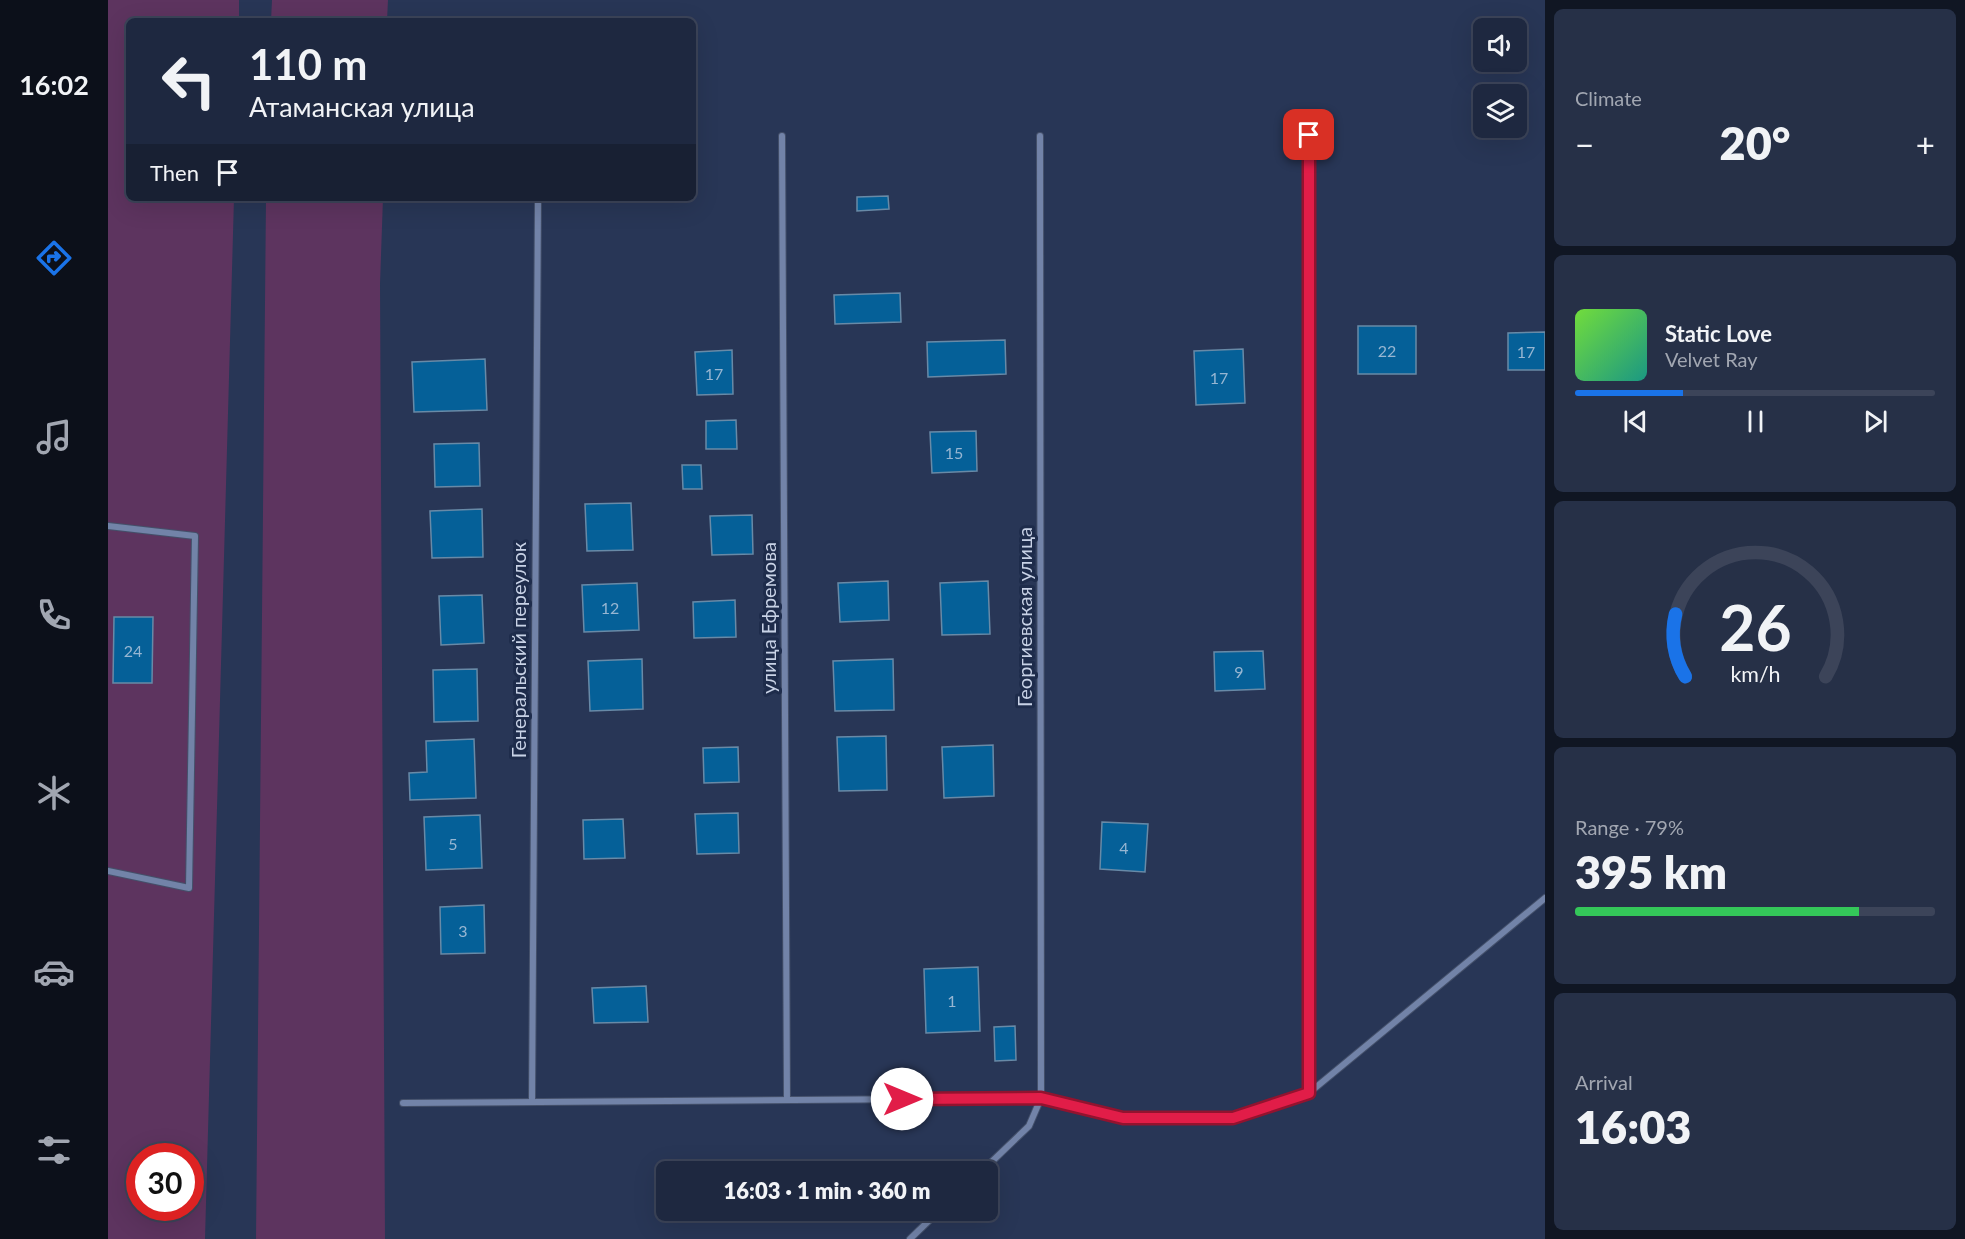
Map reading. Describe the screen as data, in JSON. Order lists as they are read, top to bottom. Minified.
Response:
{"streets":{"street":["Георгиевская улица","улица Ефремова","Генеральский переулок"]},"house_numbers":["22","17","17","17","15","12","24","9","5","4","3","1"],"page":{"tabs":"16:02","tile":["Climate",["Range · 79%","395 km"],["Arrival","16:03"]],"turn":["110 m","Атаманская улица"],"heat":["−","20°","+"],"then":"Then","song":["Static Love","Velvet Ray"],"limit":"30","trip":"16:03 · 1 min · 360 m","gauge":["26","km/h"]}}
